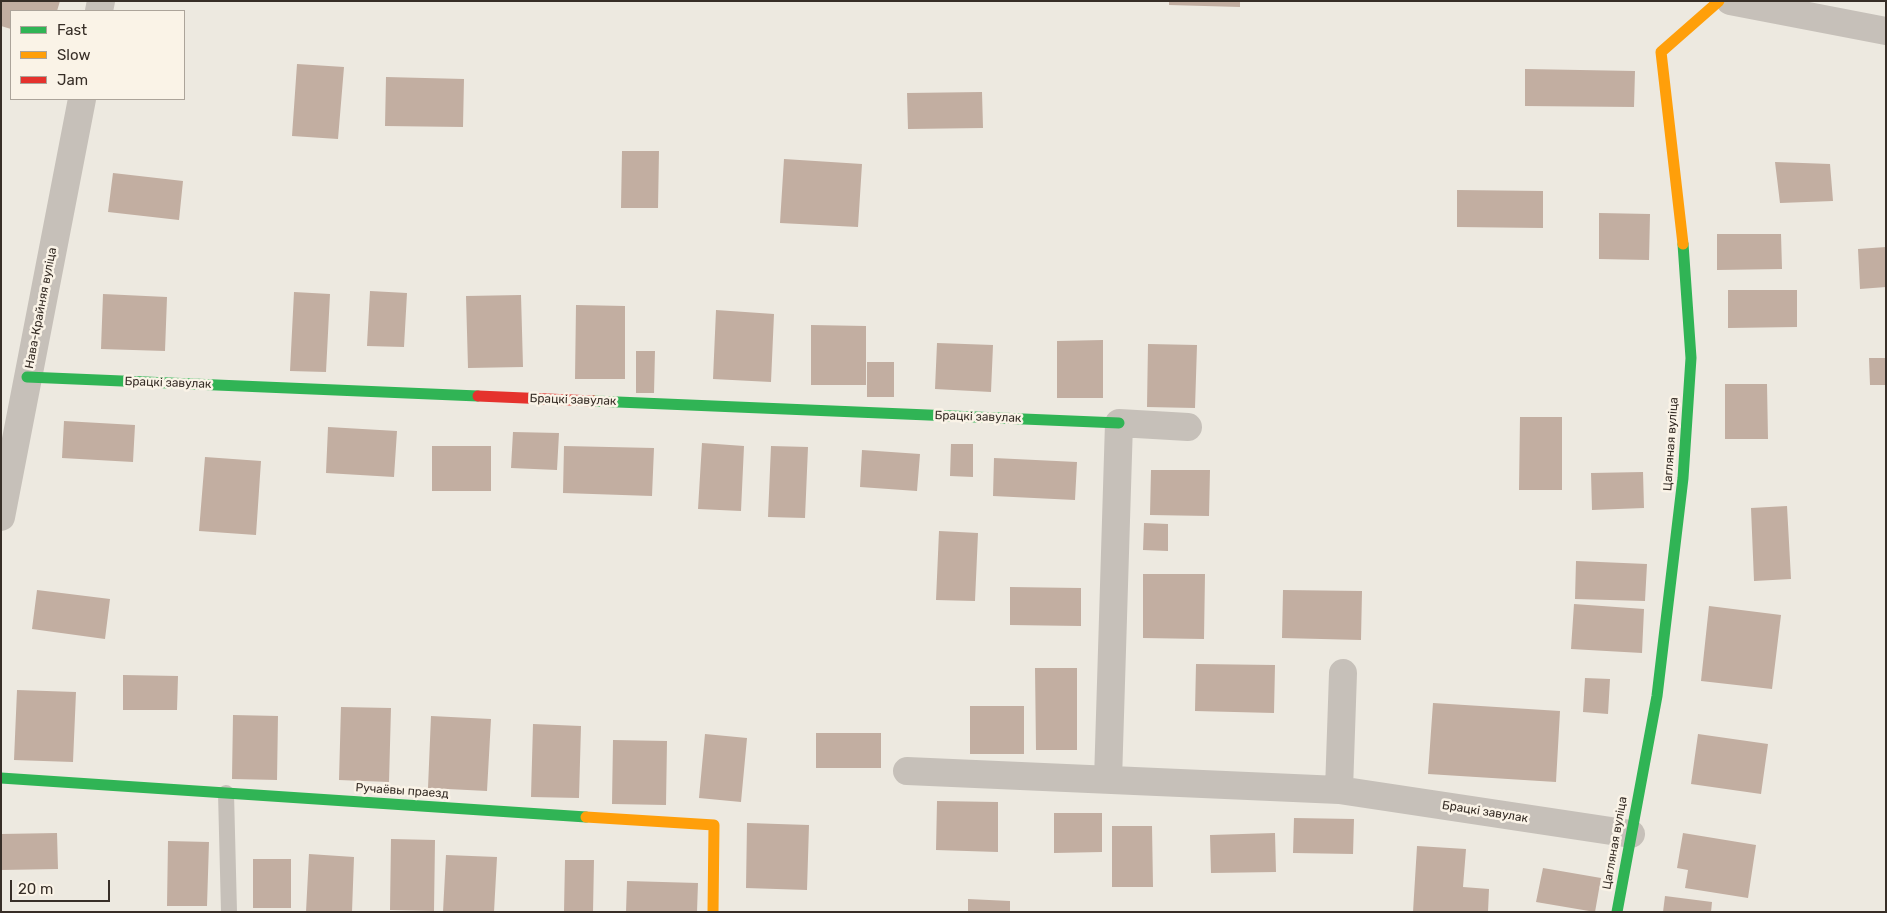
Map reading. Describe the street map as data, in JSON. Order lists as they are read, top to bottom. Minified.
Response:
{"streets":{"street":["Нава-Крайняя вуліца","Брацкі завулак","Цагляная вуліца","Ручаёвы праезд"]},"crossings":[["Нава-Крайняя вуліца","Брацкі завулак"],["Брацкі завулак","Цагляная вуліца"]],"legend":["Fast","Slow","Jam"],"scale_bar":"20 m"}
